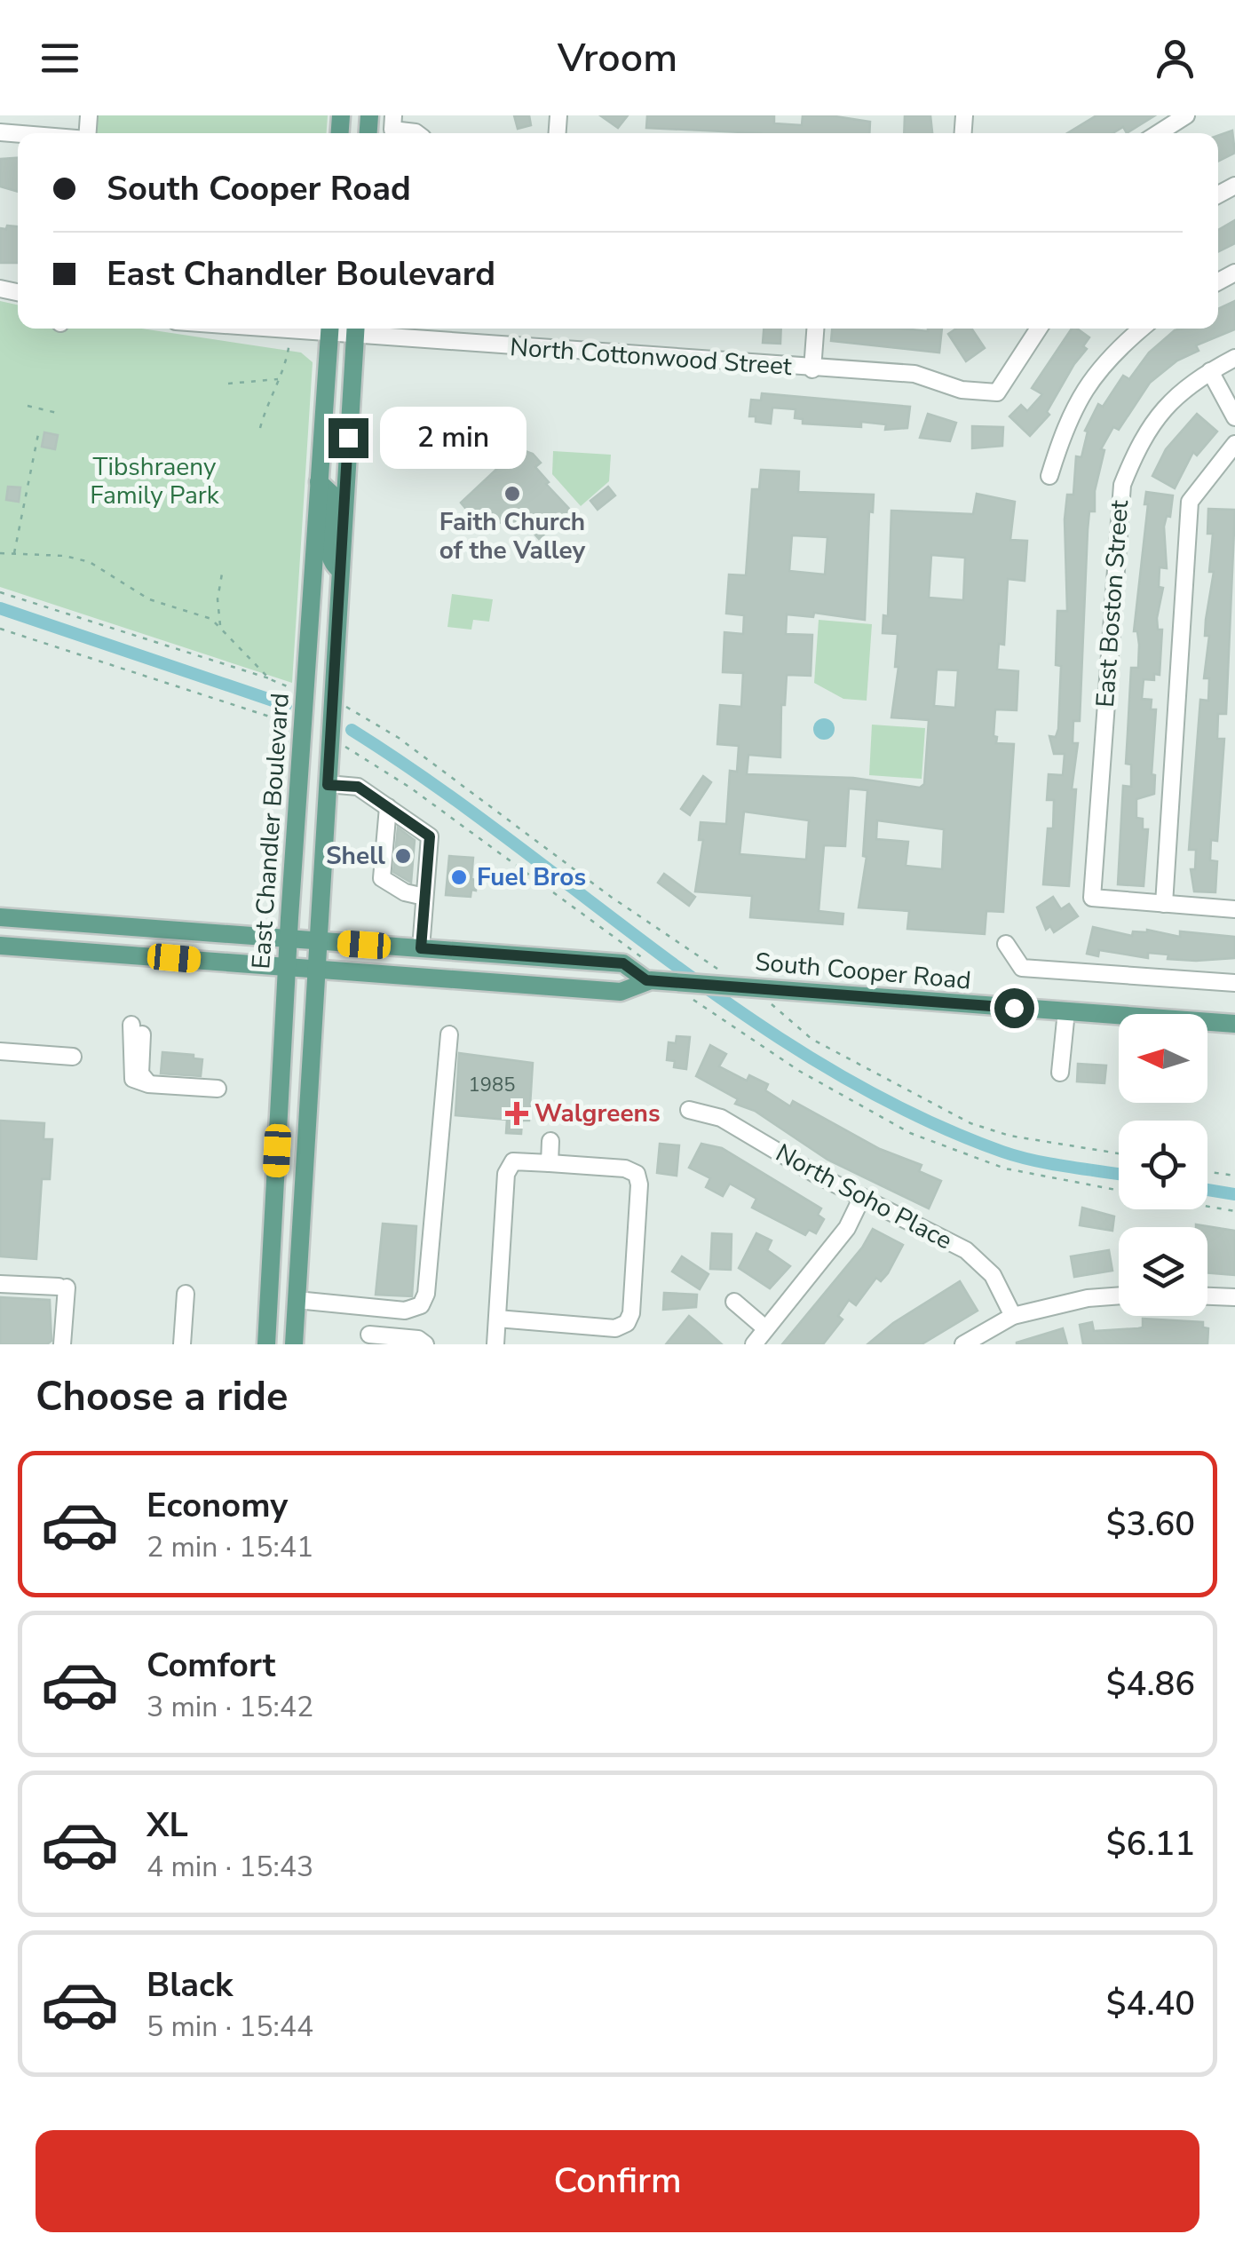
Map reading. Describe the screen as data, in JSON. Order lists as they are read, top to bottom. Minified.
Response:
{"streets":{"main road":["East Chandler Boulevard","South Cooper Road"],"street":["North Cottonwood Street","East Boston Street","North Soho Place"]},"crossings":[["North Cottonwood Street","East Chandler Boulevard"],["East Chandler Boulevard","South Cooper Road"]],"parks":["Tibshraeny Family Park"],"places":{"other":["Faith Church of the Valley","Shell","Fuel Bros"],"health":["Walgreens"]},"house_numbers":["1985"],"north":"left","page":{"header":"Vroom","banner":["South Cooper Road","East Chandler Boulevard"],"bubble":"2 min","heading":"Choose a ride","list":[{"name":"Economy","note":"2 min · 15:41","value":"$3.60"},{"name":"Comfort","note":"3 min · 15:42","value":"$4.86"},{"name":"XL","note":"4 min · 15:43","value":"$6.11"},{"name":"Black","note":"5 min · 15:44","value":"$4.40"}],"buttons":"Confirm"}}
